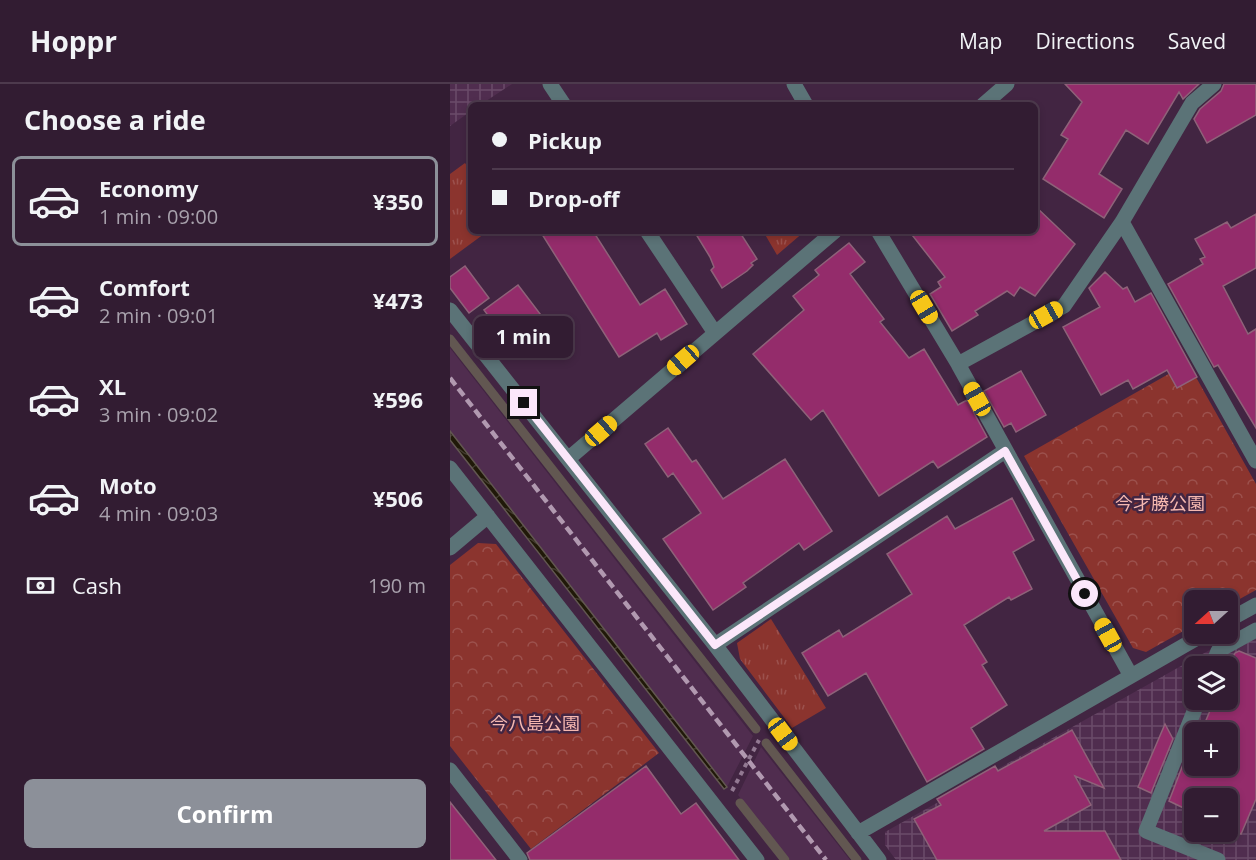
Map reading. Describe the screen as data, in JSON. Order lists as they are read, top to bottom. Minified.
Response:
{"parks":["今才勝公園","今八島公園"],"north":"left","page":{"header":"Hoppr","nav":["Map","Directions","Saved"],"heading":"Choose a ride","banner":["Pickup","Drop-off"],"list":[{"name":"Economy","note":"1 min · 09:00","value":"¥350"},{"name":"Comfort","note":"2 min · 09:01","value":"¥473"},{"name":"XL","note":"3 min · 09:02","value":"¥596"},{"name":"Moto","note":"4 min · 09:03","value":"¥506"}],"bubble":"1 min","pay":["Cash","190 m"],"map_buttons":["+","−"],"buttons":"Confirm"}}
